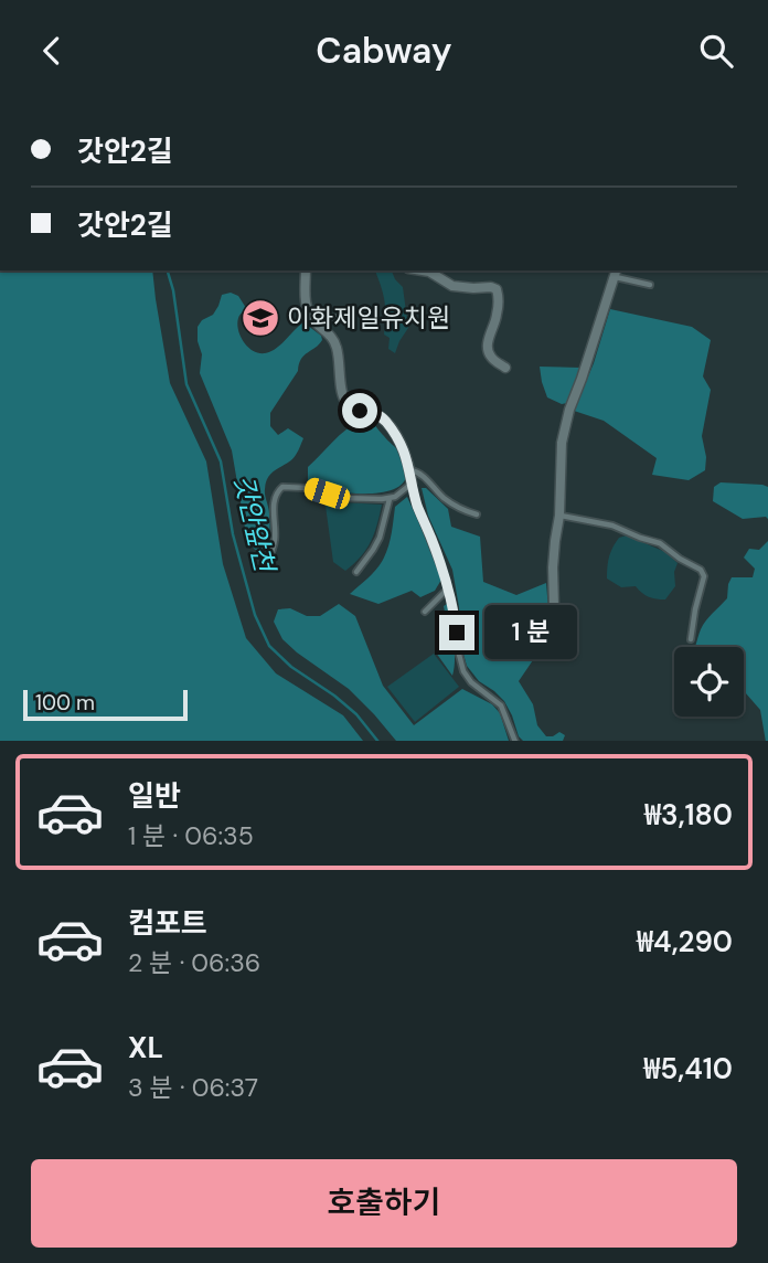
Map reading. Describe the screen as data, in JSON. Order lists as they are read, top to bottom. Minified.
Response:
{"water":["갓안앞천"],"places":{"school or university":["이화제일유치원"]},"scale_bar":"100 m","page":{"header":"Cabway","banner":["갓안2길","갓안2길"],"bubble":"1 분","scale":"100 m","list":[{"name":"일반","note":"1 분 · 06:35","value":"₩3,180"},{"name":"컴포트","note":"2 분 · 06:36","value":"₩4,290"},{"name":"XL","note":"3 분 · 06:37","value":"₩5,410"}],"buttons":"호출하기"}}
